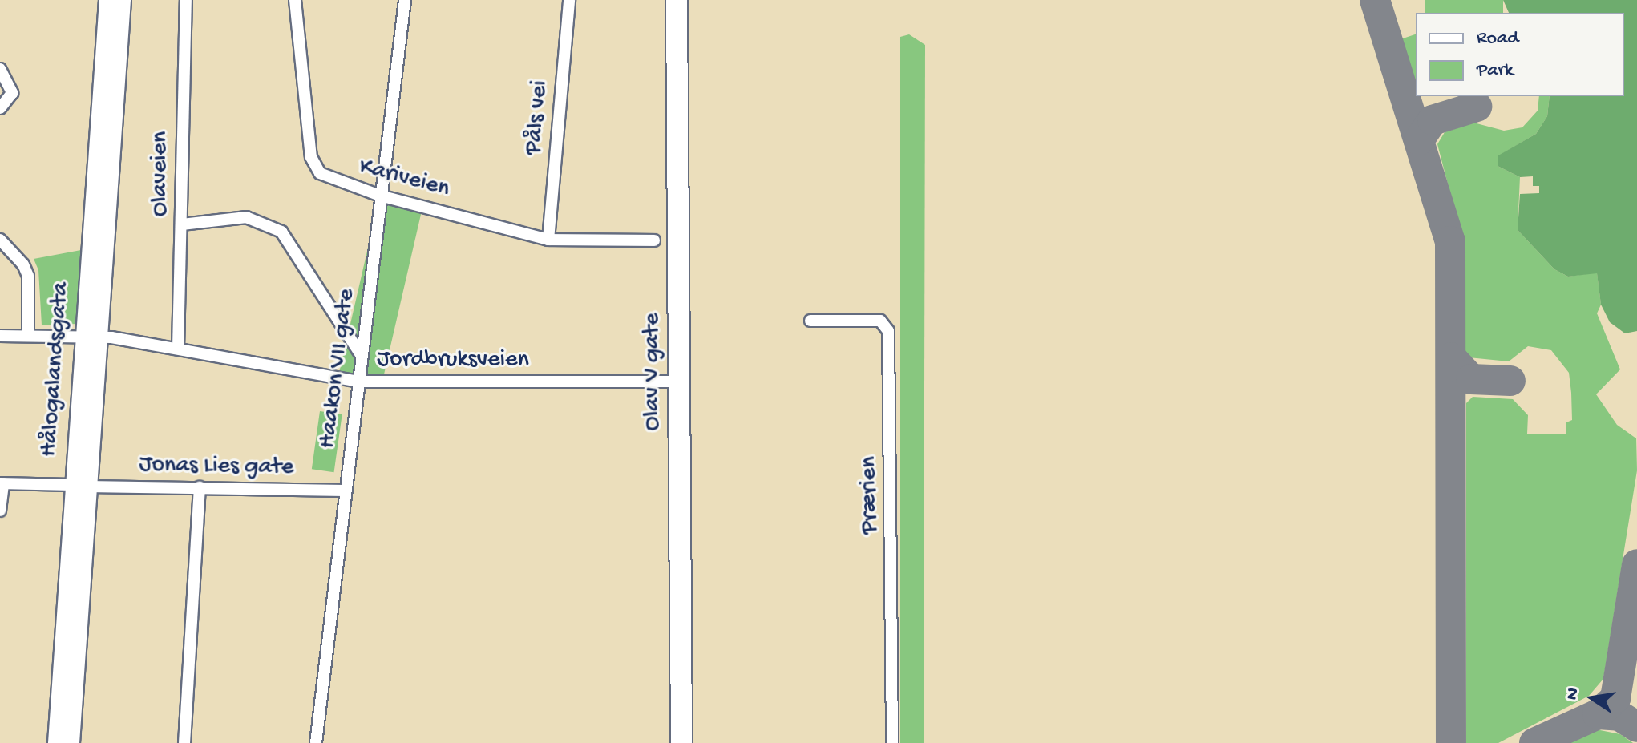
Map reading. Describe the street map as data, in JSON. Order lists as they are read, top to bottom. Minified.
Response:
{"streets":{"highway":["Olav V gate"],"street":["Påls vei","Olaveien","Kariveien","Jordbruksveien","Haakon VII gate","Hålogalandsgata","Jonas Lies gate","Prærien"]},"crossings":[["Påls vei","Kariveien"],["Olaveien","Jordbruksveien"],["Kariveien","Haakon VII gate"],["Jordbruksveien","Haakon VII gate"],["Jordbruksveien","Hålogalandsgata"],["Jordbruksveien","Olav V gate"],["Haakon VII gate","Jonas Lies gate"],["Hålogalandsgata","Jonas Lies gate"]],"legend":["Road","Park"],"north":"left"}
